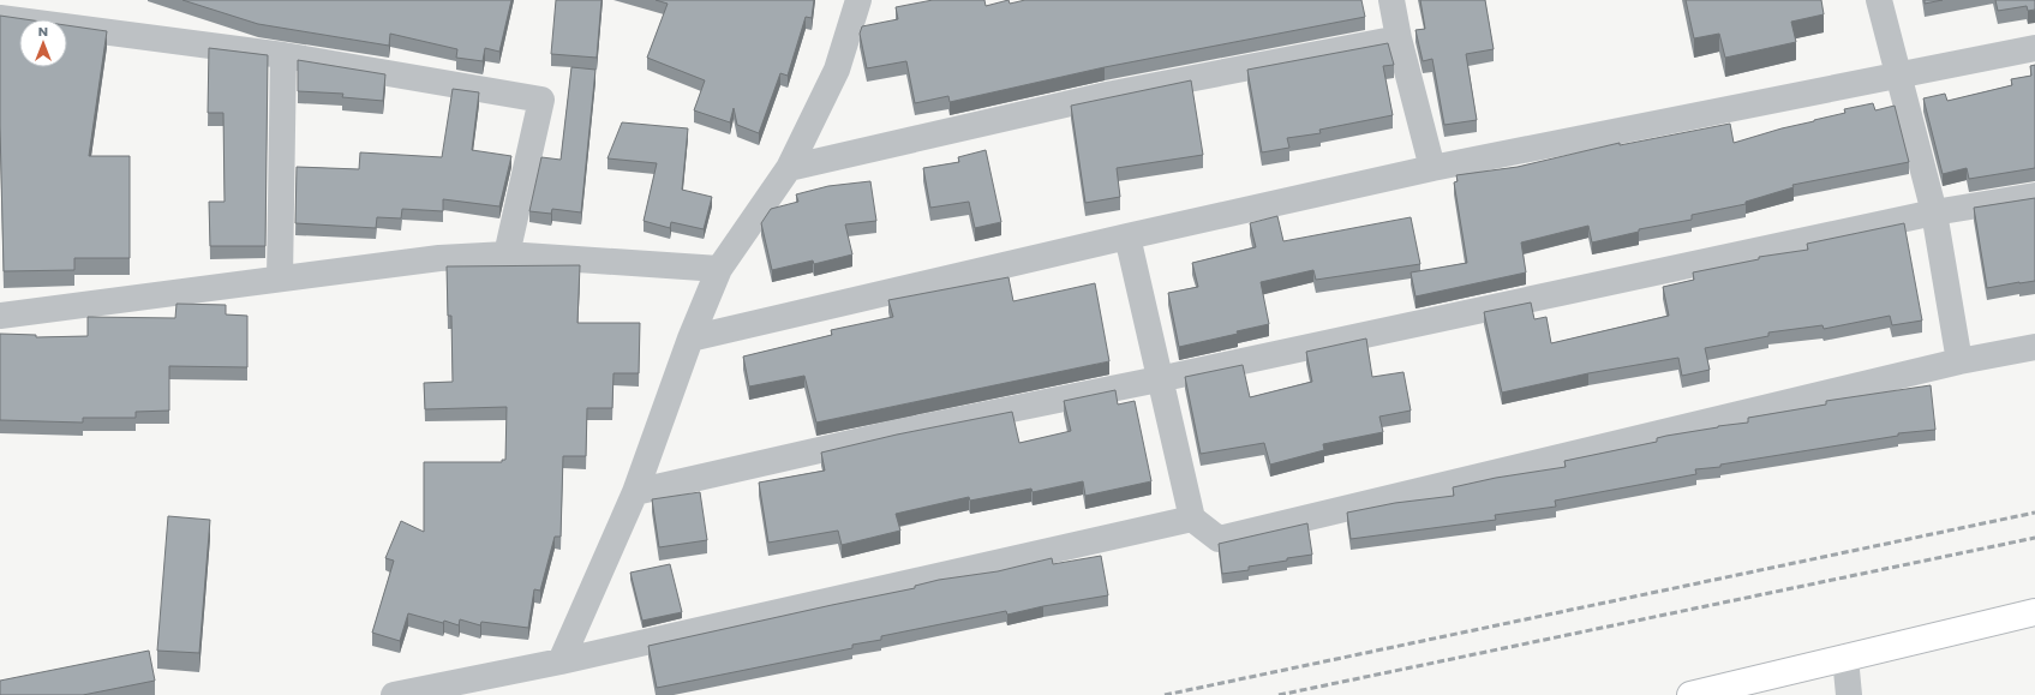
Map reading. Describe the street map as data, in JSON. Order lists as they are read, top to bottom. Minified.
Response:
{"north":"top"}
